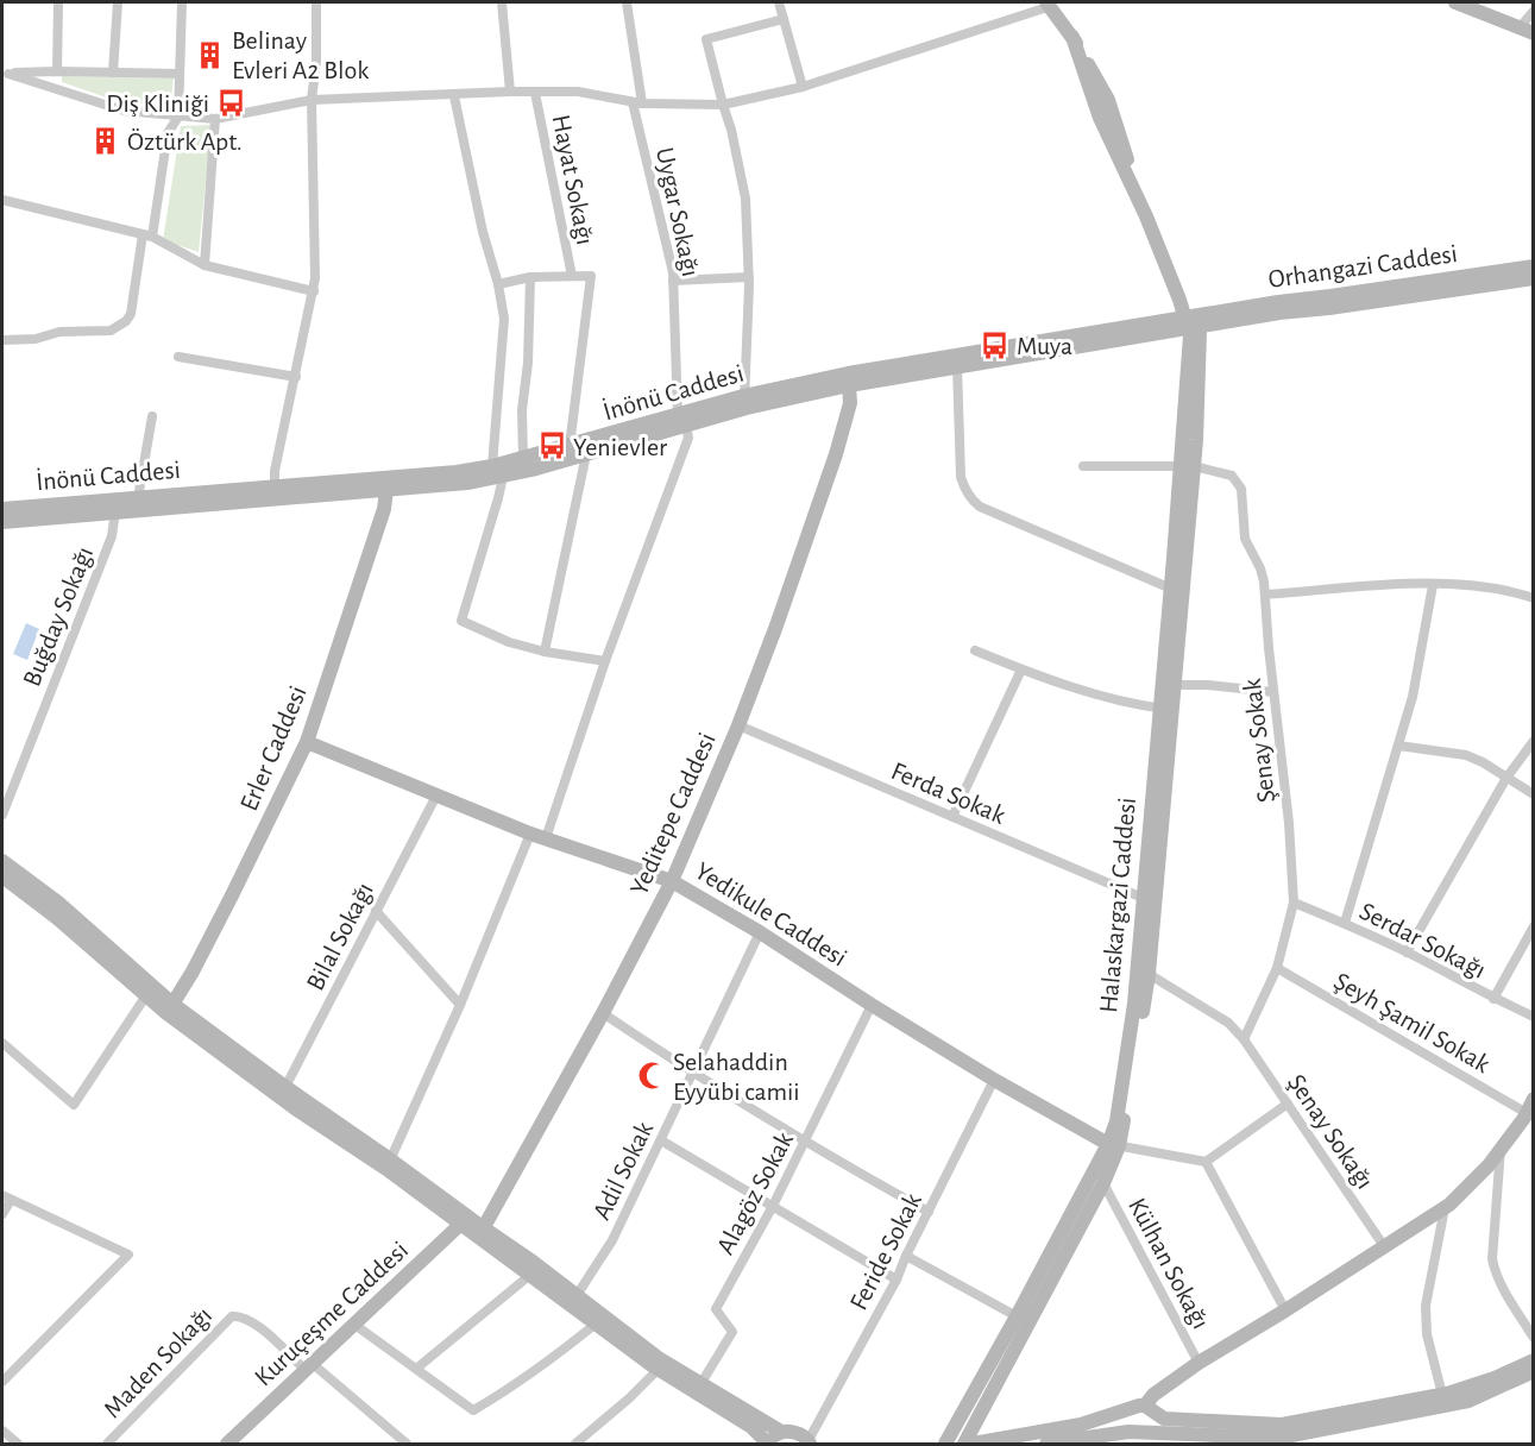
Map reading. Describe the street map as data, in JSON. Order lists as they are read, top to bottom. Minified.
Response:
{"streets":{"main road":["Orhangazi Caddesi","İnönü Caddesi","Erler Caddesi","Yeditepe Caddesi","Halaskargazi Caddesi","Yedikule Caddesi","Kuruçeşme Caddesi"],"street":["Hayat Sokağı","Uygar Sokağı","Buğday Sokağı","Şenay Sokak","Ferda Sokak","Bilal Sokağı","Serdar Sokağı","Şeyh Şamil Sokak","Şenay Sokağı","Adil Sokak","Alagöz Sokak","Feride Sokak","Külhan Sokağı","Maden Sokağı"]},"crossings":[["Uygar Sokağı","Yedikule Caddesi"],["Şenay Sokak","Serdar Sokağı"],["Şenay Sokak","Şeyh Şamil Sokak"],["Şenay Sokak","Şenay Sokağı"],["Erler Caddesi","Yedikule Caddesi"],["Ferda Sokak","Yeditepe Caddesi"],["Ferda Sokak","Halaskargazi Caddesi"],["Yeditepe Caddesi","Yedikule Caddesi"],["Halaskargazi Caddesi","Yedikule Caddesi"],["Yedikule Caddesi","Bilal Sokağı"],["Yedikule Caddesi","Adil Sokak"],["Yedikule Caddesi","Alagöz Sokak"],["Yedikule Caddesi","Feride Sokak"],["Kuruçeşme Caddesi","Maden Sokağı"]],"places":{"building":["Belinay Evleri A2 Blok","Öztürk Apt."],"bus stop":["Diş Kliniği","Muya","Yenievler"],"mosque":["Selahaddin Eyyübi camii"]}}
